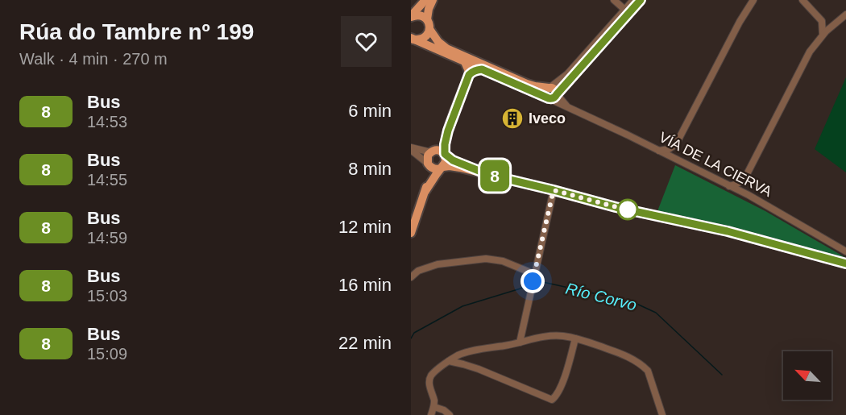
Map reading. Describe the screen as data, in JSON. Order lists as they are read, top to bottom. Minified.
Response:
{"streets":{"main road":["VÍA DE LA CIERVA"]},"water":["Río Corvo"],"places":{"building":["Iveco"]},"lines":["bus line 8"],"north":"top left","page":{"heading":["Rúa do Tambre nº 199","Walk · 4 min · 270 m"],"on_map":"8","list":[{"mark":"8","name":"Bus","note":"14:53","value":"6 min"},{"mark":"8","name":"Bus","note":"14:55","value":"8 min"},{"mark":"8","name":"Bus","note":"14:59","value":"12 min"},{"mark":"8","name":"Bus","note":"15:03","value":"16 min"},{"mark":"8","name":"Bus","note":"15:09","value":"22 min"}]}}
